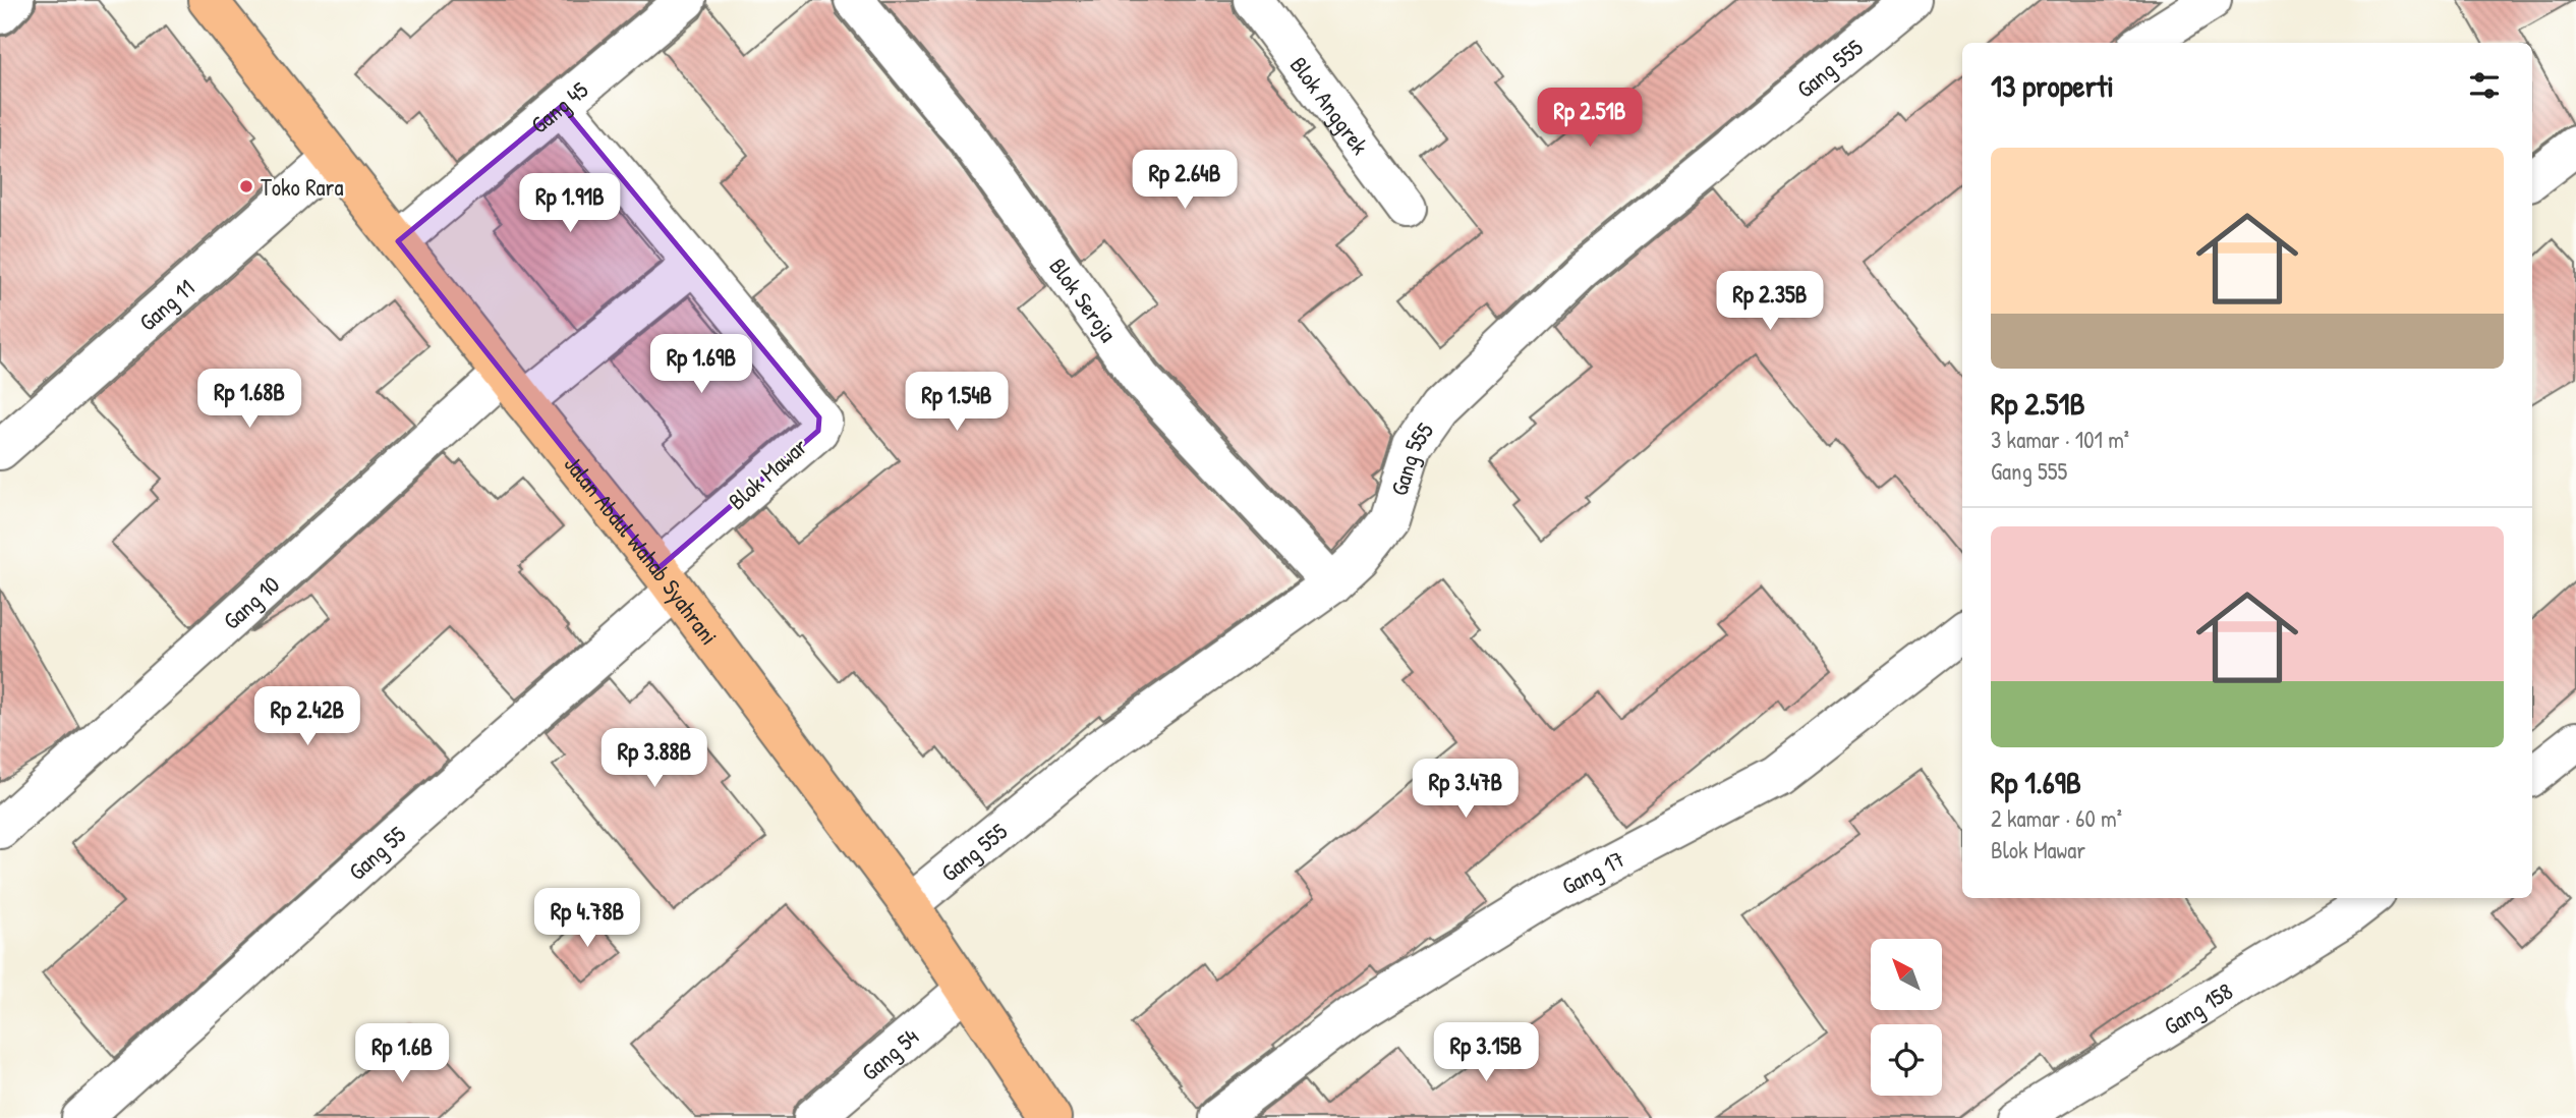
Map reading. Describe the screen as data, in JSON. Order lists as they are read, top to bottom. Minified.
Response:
{"streets":{"highway":["Jalan Abdul Wahab Syahrani"],"street":["Gang 555","Blok Anggrek","Gang 45","Blok Seroja","Gang 11","Blok Mawar","Gang 10","Gang 55","Gang 17","Gang 158","Gang 54"]},"crossings":[["Gang 555","Blok Seroja"],["Gang 555","Jalan Abdul Wahab Syahrani"],["Gang 45","Blok Mawar"],["Gang 45","Jalan Abdul Wahab Syahrani"],["Gang 11","Jalan Abdul Wahab Syahrani"],["Blok Mawar","Jalan Abdul Wahab Syahrani"],["Blok Mawar","Gang 10"],["Blok Mawar","Gang 55"],["Jalan Abdul Wahab Syahrani","Gang 10"],["Jalan Abdul Wahab Syahrani","Gang 55"],["Jalan Abdul Wahab Syahrani","Gang 54"]],"places":["Toko Rara"],"north":"top left","page":{"heading":"13 properti","price":["Rp 2.51B","Rp 2.64B","Rp 1.91B","Rp 2.35B","Rp 1.69B","Rp 1.68B","Rp 1.54B","Rp 2.42B","Rp 3.88B","Rp 3.47B","Rp 4.78B","Rp 3.15B","Rp 1.6B"],"list":[{"name":"Rp 2.51B","note":"3 kamar · 101 m² · Gang 555"},{"name":"Rp 1.69B","note":"2 kamar · 60 m² · Blok Mawar"}]}}
